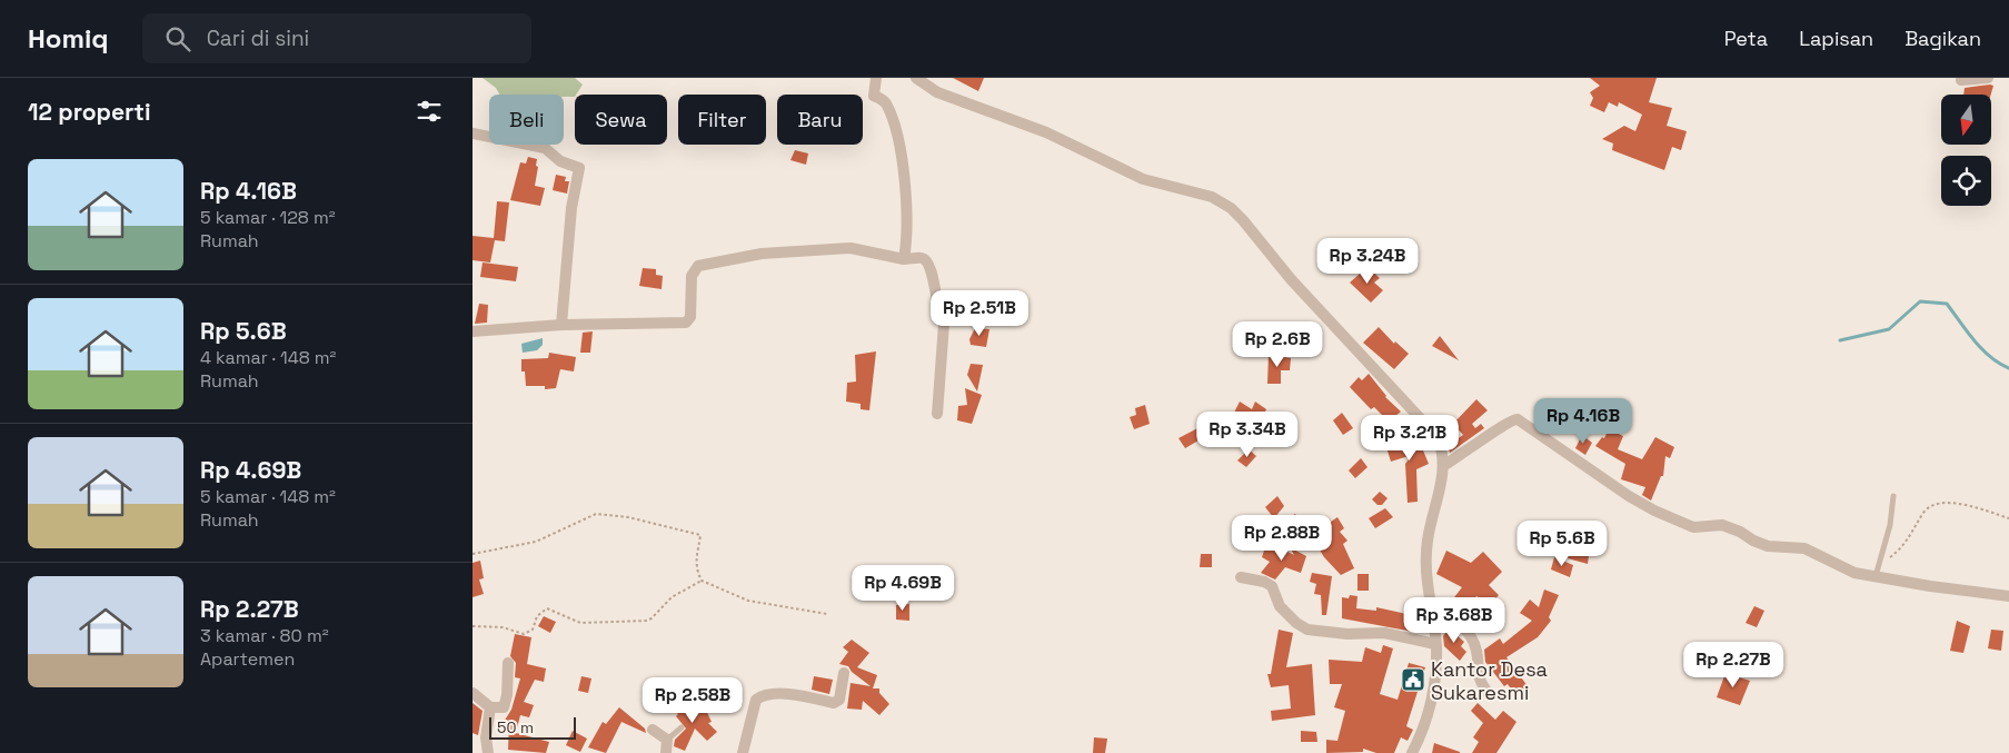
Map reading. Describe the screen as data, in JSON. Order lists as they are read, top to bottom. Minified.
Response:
{"places":{"public building":["Kantor Desa Sukaresmi"]},"scale_bar":"50 m","north":"bottom","page":{"header":"Homiq","search":"Cari di sini","nav":["Peta","Lapisan","Bagikan"],"heading":"12 properti","chip":["Beli","Sewa","Filter","Baru"],"list":[{"name":"Rp 4.16B","note":"5 kamar · 128 m² · Rumah"},{"name":"Rp 5.6B","note":"4 kamar · 148 m² · Rumah"},{"name":"Rp 4.69B","note":"5 kamar · 148 m² · Rumah"},{"name":"Rp 2.27B","note":"3 kamar · 80 m² · Apartemen"}],"price":["Rp 3.24B","Rp 2.51B","Rp 2.6B","Rp 4.16B","Rp 3.34B","Rp 3.21B","Rp 2.88B","Rp 5.6B","Rp 4.69B","Rp 3.68B","Rp 2.27B","Rp 2.58B"],"scale":"50 m"}}
